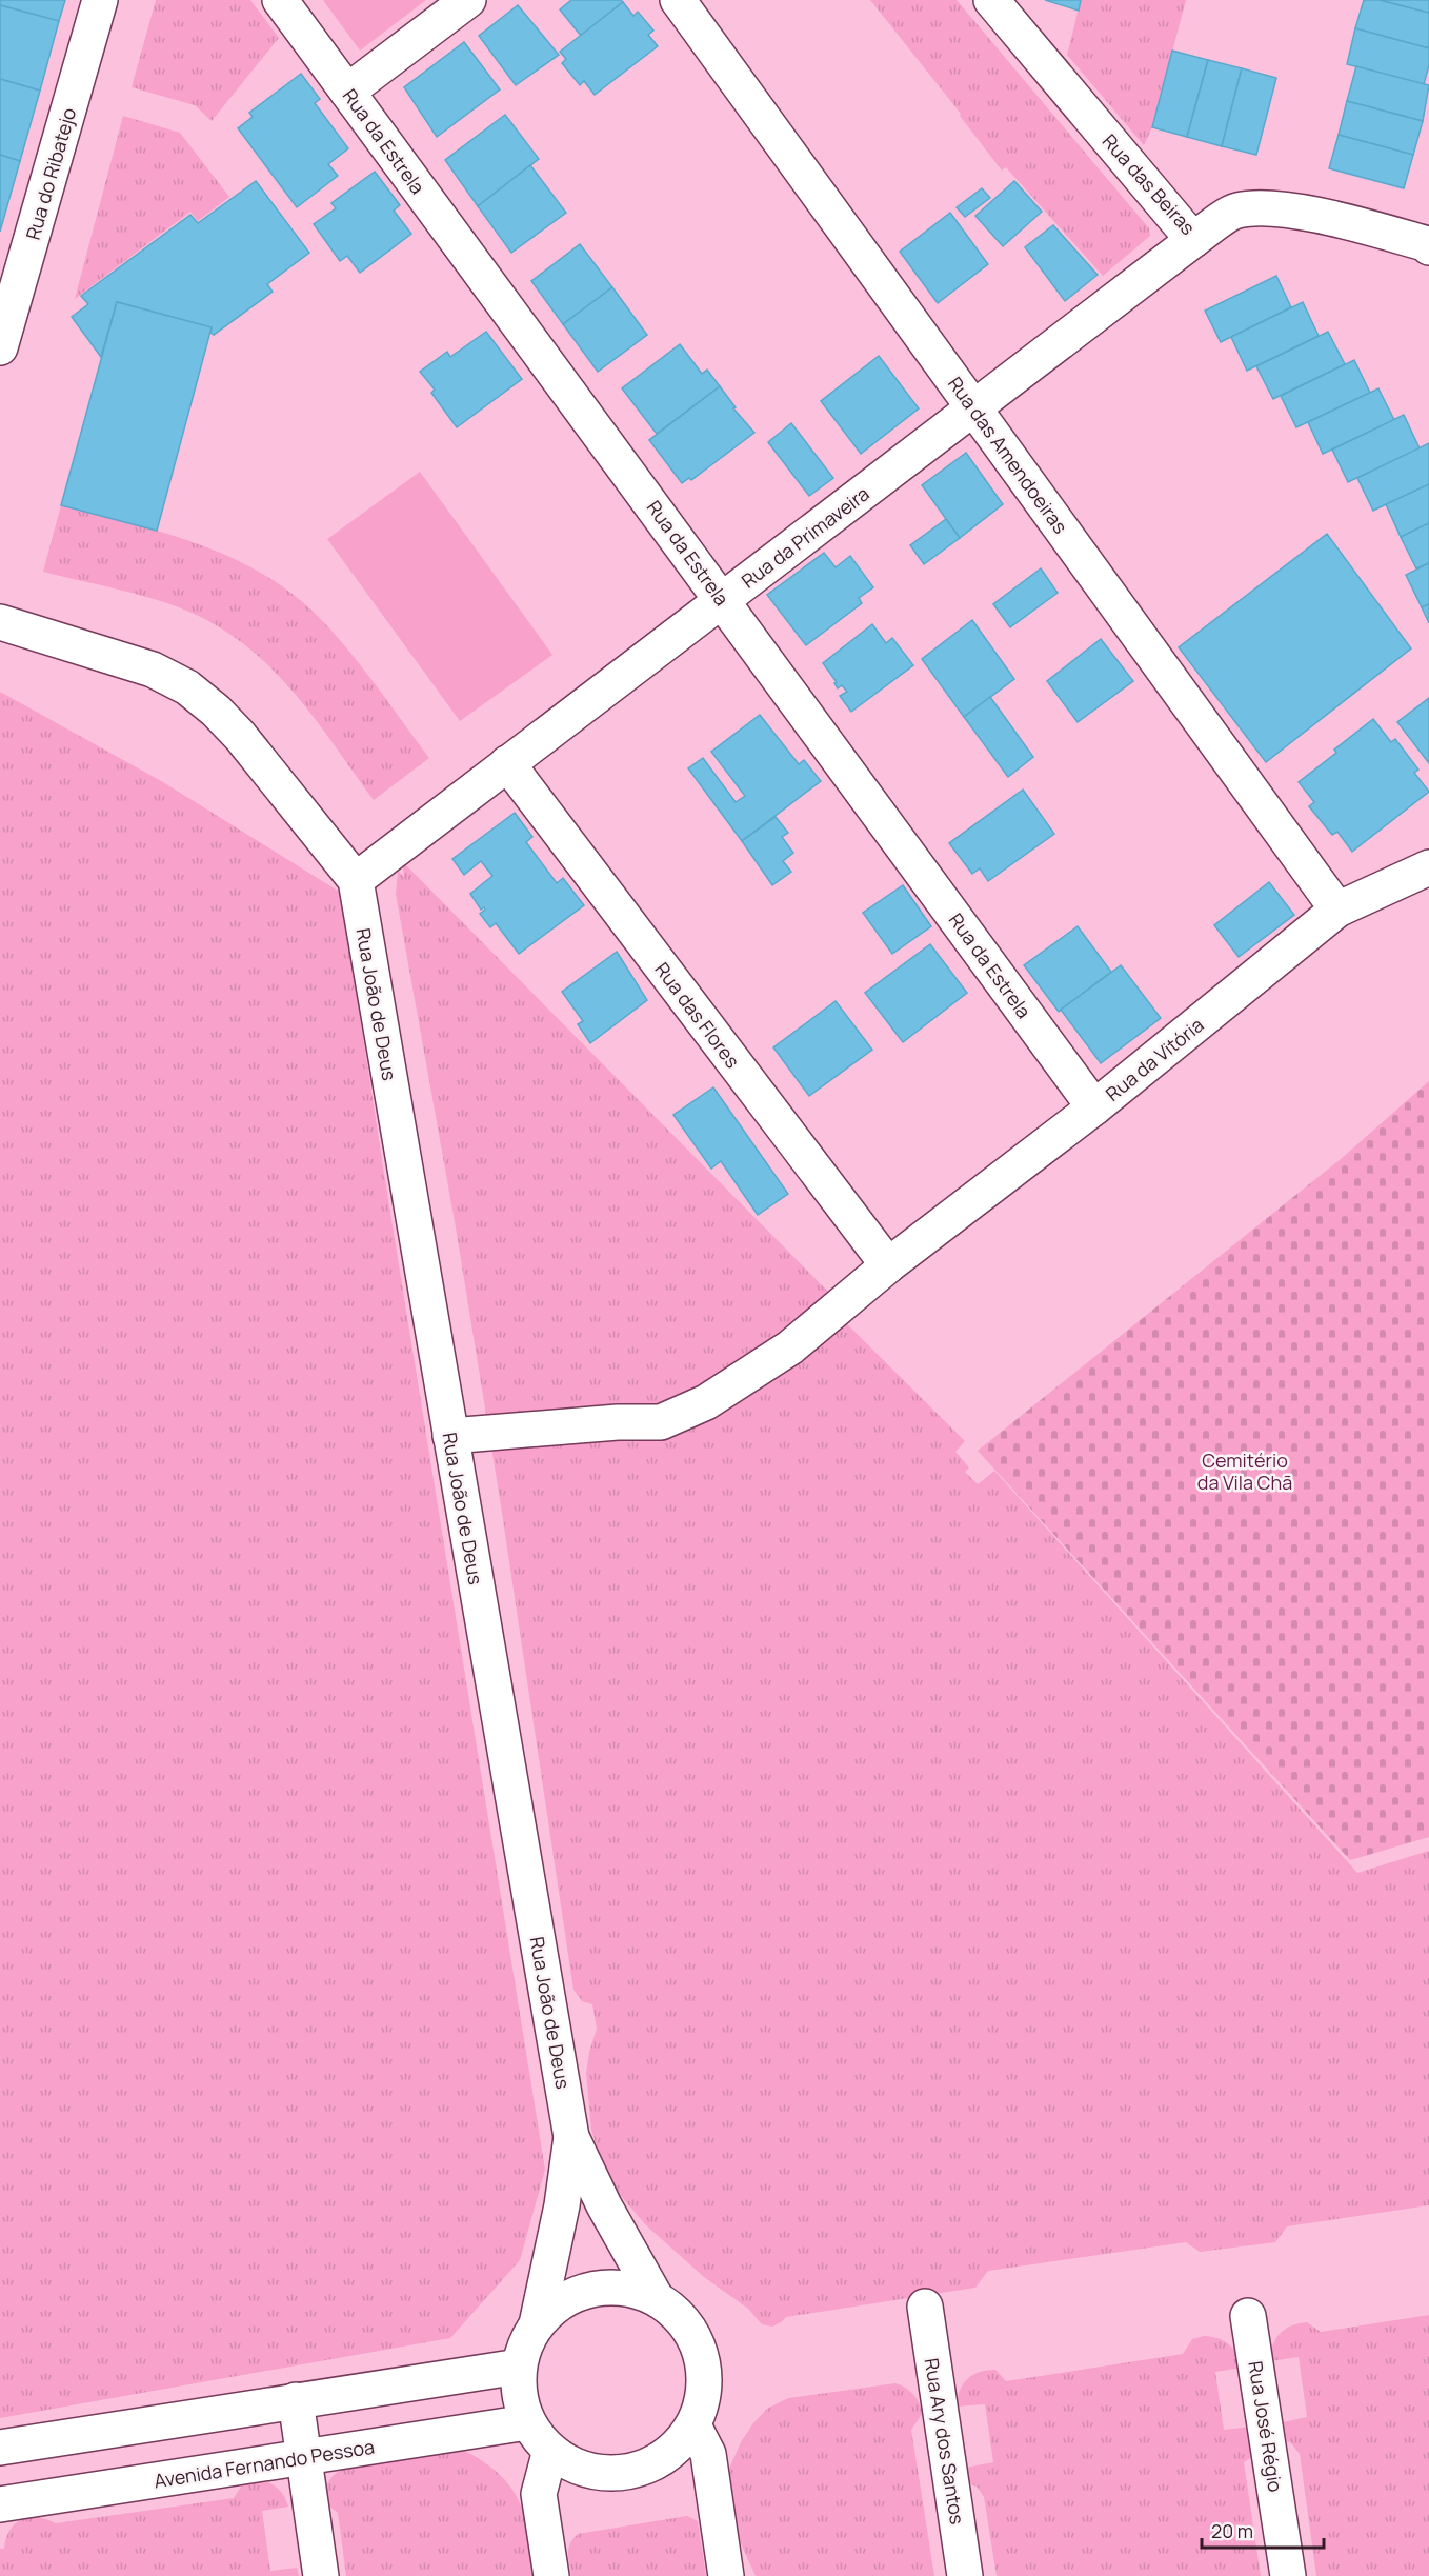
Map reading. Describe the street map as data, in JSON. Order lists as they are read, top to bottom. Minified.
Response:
{"streets":{"street":["Rua da Estrela","Rua do Ribatejo","Rua das Beiras","Rua das Amendoeiras","Rua da Primaveira","Rua João de Deus","Rua das Flores","Rua da Vitória","Rua José Régio","Rua Ary dos Santos","Avenida Fernando Pessoa"]},"crossings":[["Rua da Estrela","Rua da Primaveira"],["Rua da Estrela","Rua da Vitória"],["Rua das Beiras","Rua da Primaveira"],["Rua das Amendoeiras","Rua da Primaveira"],["Rua das Amendoeiras","Rua da Vitória"],["Rua da Primaveira","Rua João de Deus"],["Rua da Primaveira","Rua das Flores"],["Rua João de Deus","Rua da Vitória"],["Rua João de Deus","Avenida Fernando Pessoa"],["Rua das Flores","Rua da Vitória"]],"parks":["Cemitério da Vila Chã"],"scale_bar":"20 m"}
